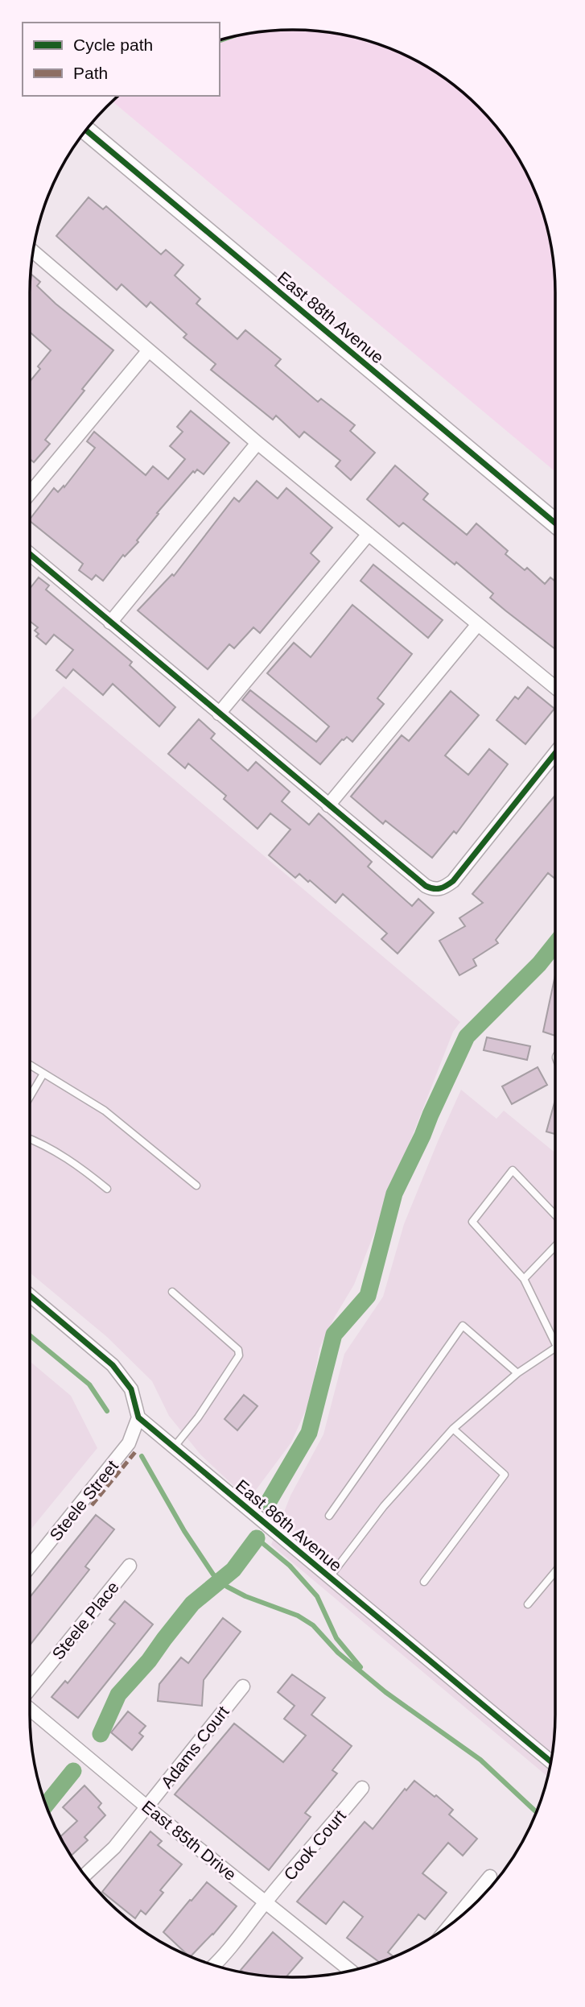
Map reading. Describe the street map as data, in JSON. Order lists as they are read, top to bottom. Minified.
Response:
{"streets":{"main road":["East 88th Avenue"],"street":["Steele Street","East 86th Avenue","Steele Place","Adams Court","East 85th Drive","Cook Court"]},"crossings":[["Steele Street","East 86th Avenue"],["Adams Court","East 85th Drive"],["East 85th Drive","Cook Court"]],"legend":["Cycle path","Path"]}
